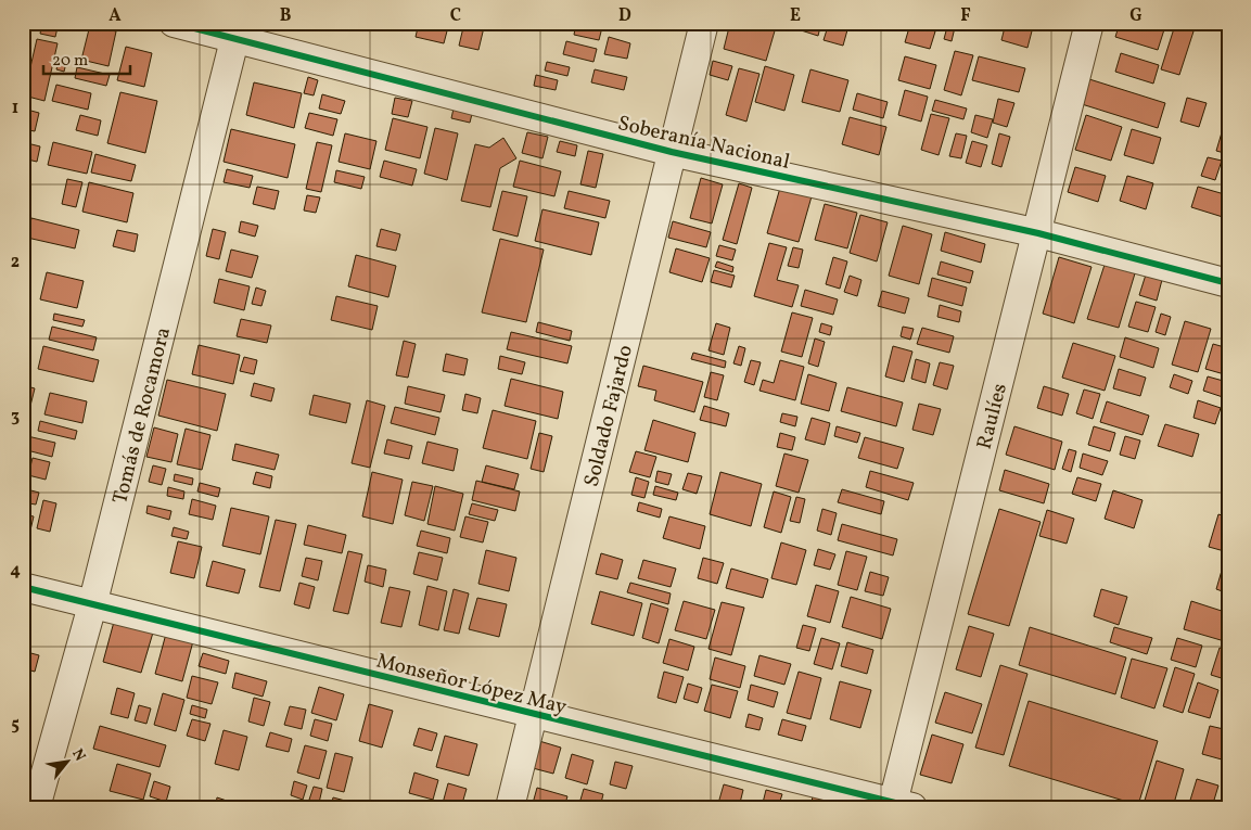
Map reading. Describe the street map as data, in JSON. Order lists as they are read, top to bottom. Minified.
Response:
{"streets":{"street":["Soberanía Nacional","Soldado Fajardo","Tomás de Rocamora","Raulíes","Monseñor López May"]},"crossings":[["Soberanía Nacional","Soldado Fajardo"],["Soberanía Nacional","Tomás de Rocamora"],["Soberanía Nacional","Raulíes"],["Soldado Fajardo","Monseñor López May"],["Tomás de Rocamora","Monseñor López May"],["Raulíes","Monseñor López May"]],"scale_bar":"20 m","north":"top right","grid":{"columns":["A","B","C","D","E","F","G"],"rows":["1","2","3","4","5"]}}
